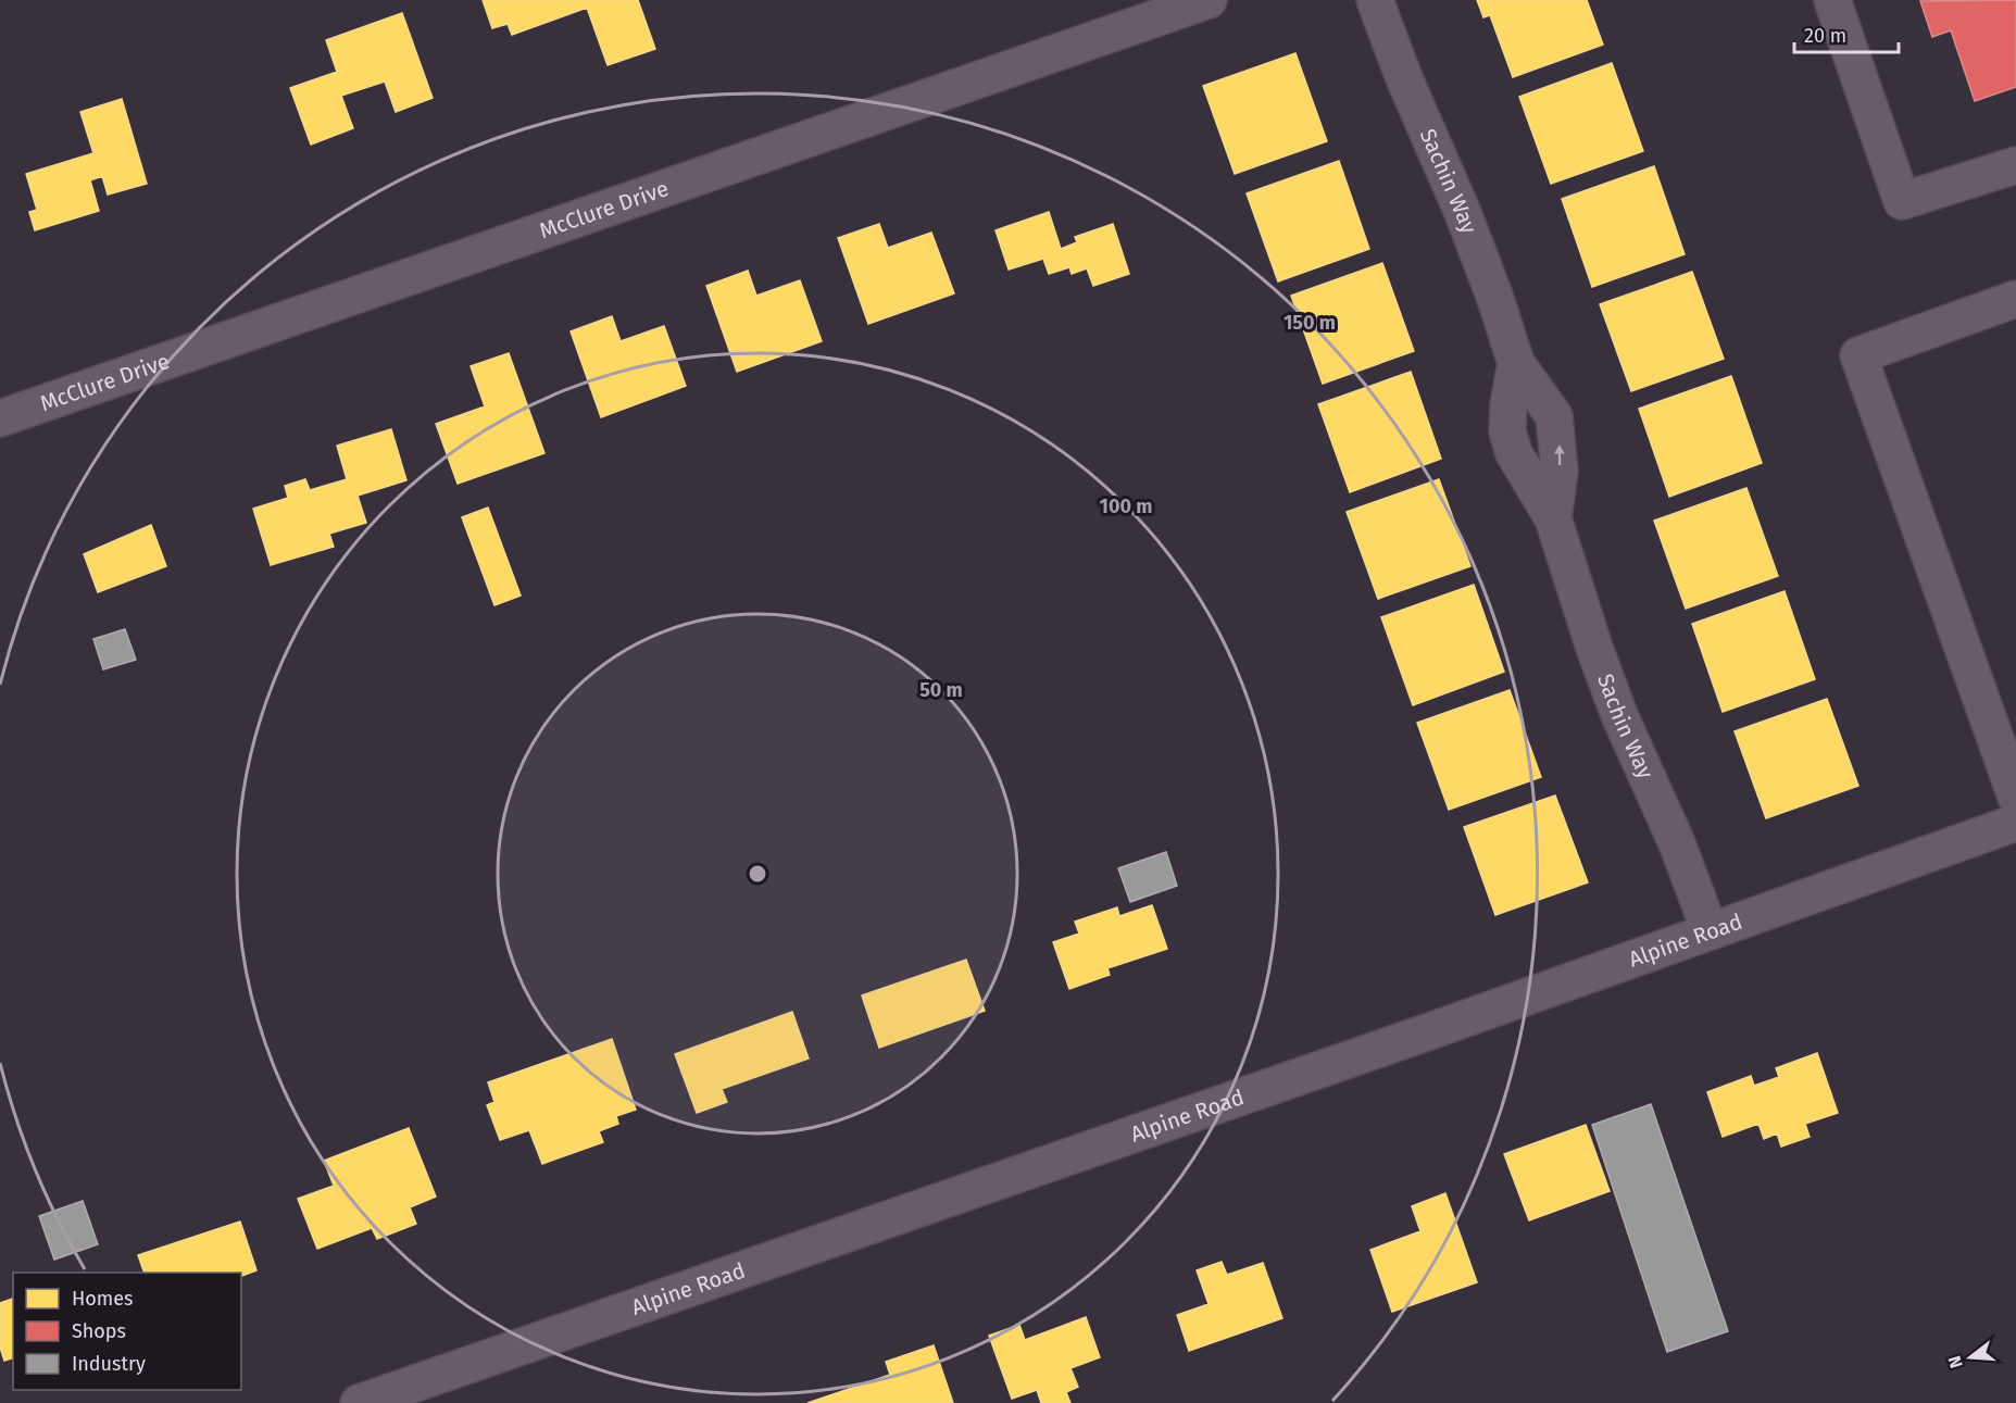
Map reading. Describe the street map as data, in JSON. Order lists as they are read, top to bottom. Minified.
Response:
{"streets":{"street":["Sachin Way","McClure Drive","Alpine Road"]},"crossings":[["Sachin Way","Alpine Road"]],"legend":["Homes","Shops","Industry"],"scale_bar":"20 m","north":"left","rings":["150 m","100 m","50 m"]}
